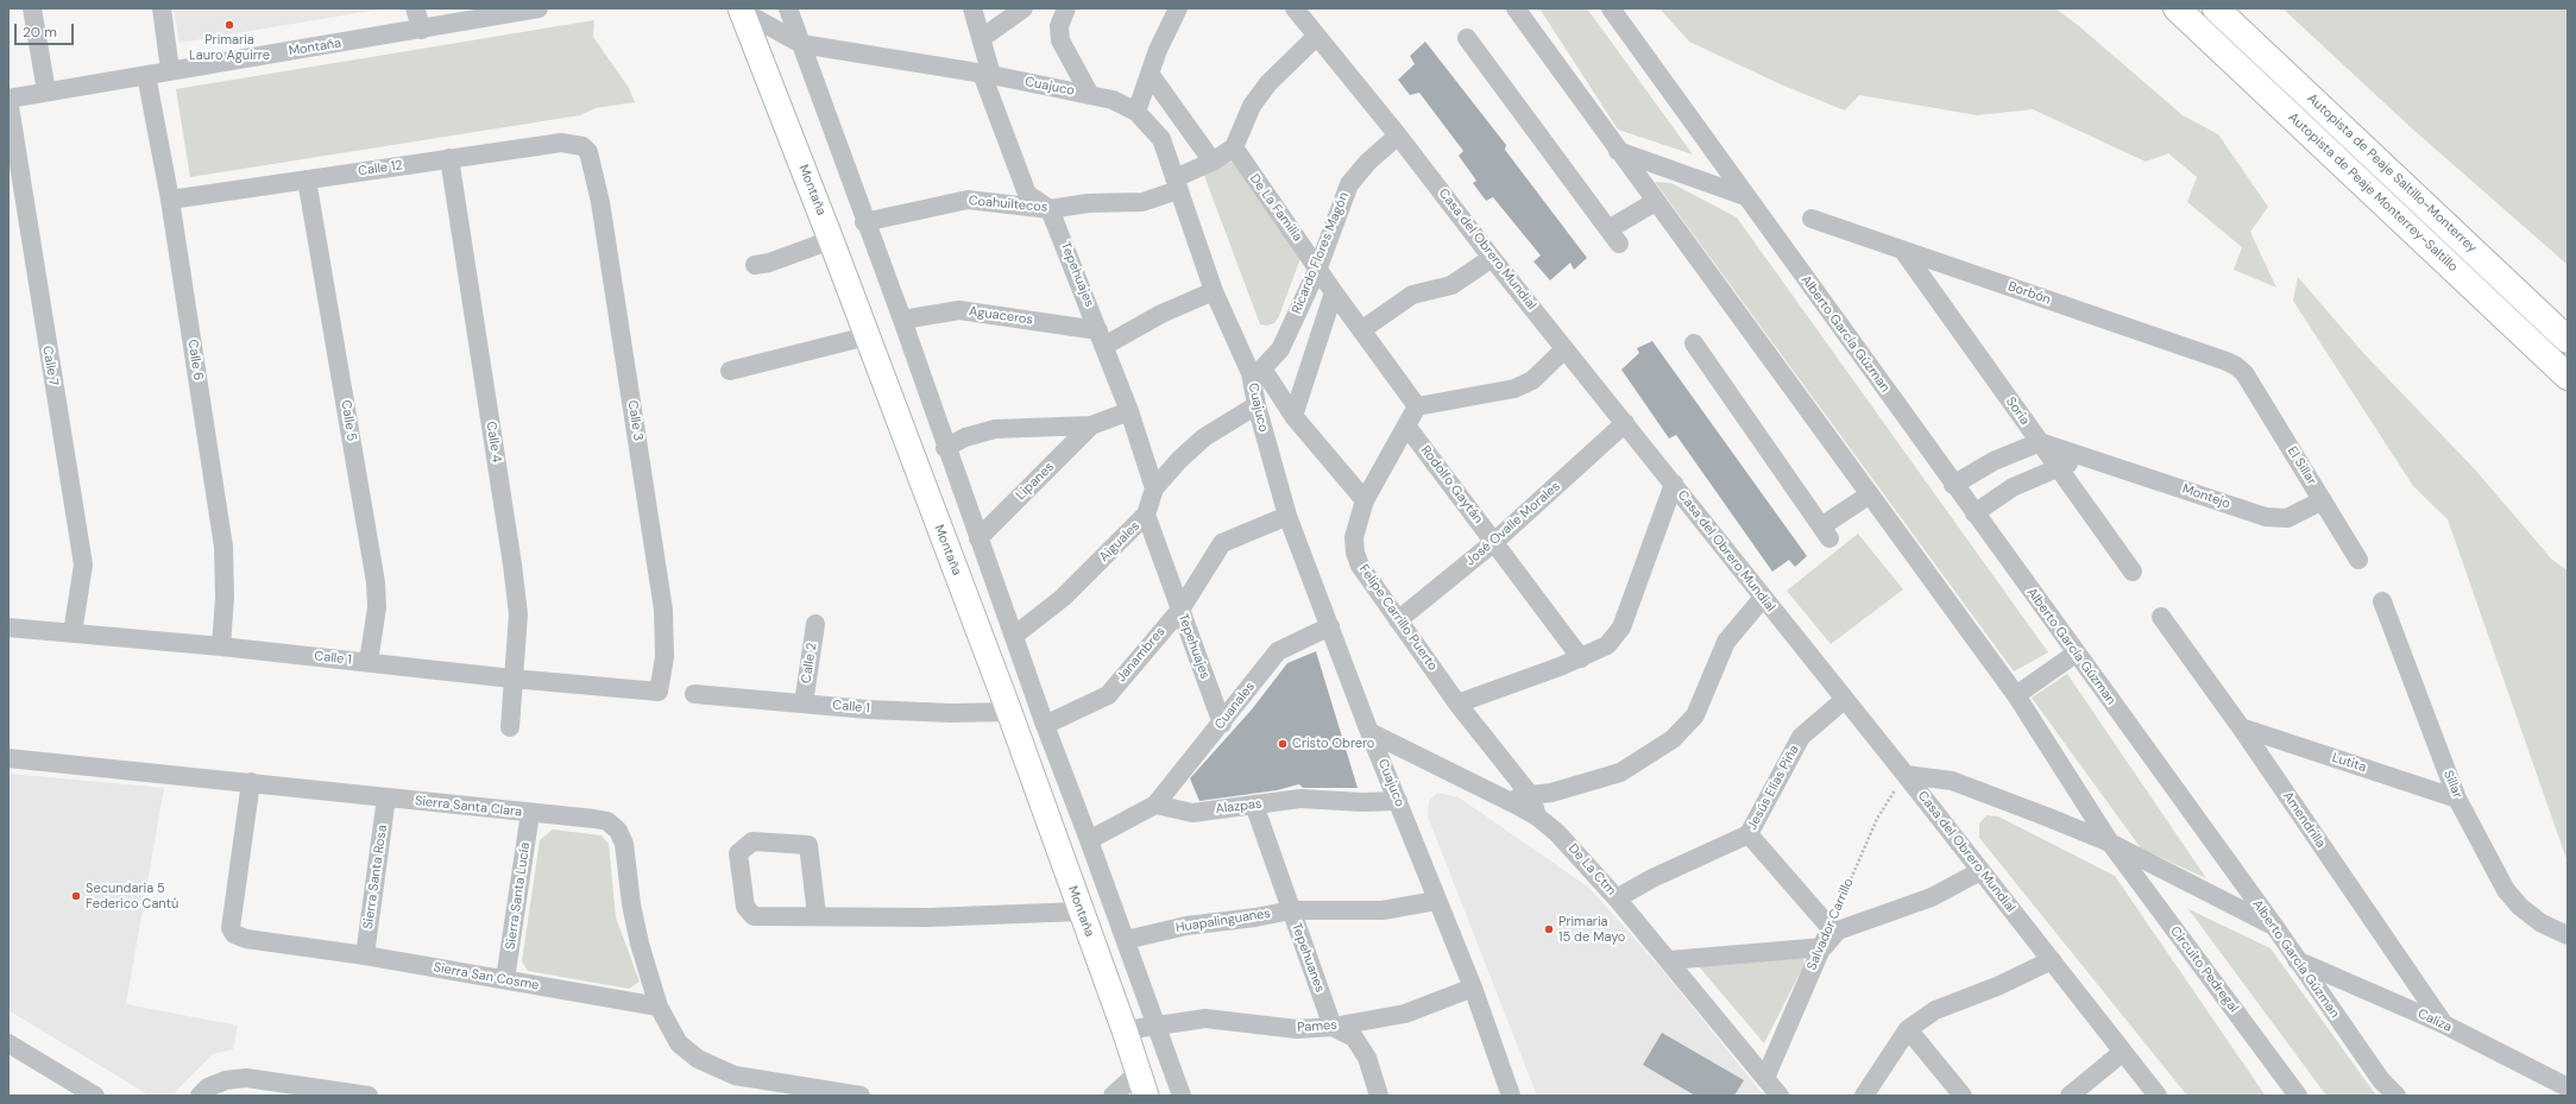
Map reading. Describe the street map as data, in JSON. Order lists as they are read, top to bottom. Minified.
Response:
{"streets":{"highway":["Autopista de Peaje Saltillo-Monterrey","Autopista de Peaje Monterrey-Saltillo"],"main road":["Montaña"],"street":["Cuajuco","Calle 12","Coahuiltecos","De La Familia","Casa del Obrero Mundial","Ricardo Flores Magón","Tepehuajes","Borbón","Aguaceros","Alberto García Gúzman","Calle 6","Calle 7","Soria","Calle 5","Calle 3","Calle 4","El Sillar","Lipanes","Rodolfo Gaytán","Montejo","José Ovalle Morales","Aiguales","Felipe Carrillo Puerto","Janambres","Calle 1","Calle 2","Cuanales","Lutita","Sillar","Jesús Elías Piña","Sierra Santa Clara","Alazpas","Amendrilla","De La Ctm","Sierra Santa Rosa","Sierra Santa Lucía","Huapalinguanes","Salvador Carrillo","Tepehuanes","Circuito Pedregal","Sierra San Cosme","Caliza","Pames"]},"crossings":[["Montaña","Cuajuco"],["Montaña","Calle 6"],["Montaña","Calle 7"],["Montaña","Calle 1"],["Montaña","Pames"],["Cuajuco","Coahuiltecos"],["Cuajuco","Ricardo Flores Magón"],["Cuajuco","Aiguales"],["Cuajuco","Janambres"],["Cuajuco","Cuanales"],["Cuajuco","Alazpas"],["Cuajuco","De La Ctm"],["Cuajuco","Huapalinguanes"],["Cuajuco","Pames"],["Calle 12","Calle 6"],["Calle 12","Calle 5"],["Calle 12","Calle 3"],["Calle 12","Calle 4"],["Coahuiltecos","De La Familia"],["Coahuiltecos","Tepehuajes"],["De La Familia","Ricardo Flores Magón"],["Casa del Obrero Mundial","Ricardo Flores Magón"],["Casa del Obrero Mundial","José Ovalle Morales"],["Casa del Obrero Mundial","Jesús Elías Piña"],["Casa del Obrero Mundial","Salvador Carrillo"],["Tepehuajes","Aguaceros"],["Tepehuajes","Lipanes"],["Tepehuajes","Aiguales"],["Tepehuajes","Janambres"],["Tepehuajes","Cuanales"],["Borbón","Soria"],["Borbón","El Sillar"],["Alberto García Gúzman","Caliza"],["Calle 6","Calle 1"],["Calle 7","Calle 1"],["Soria","Montejo"],["Calle 5","Calle 1"],["Calle 3","Calle 1"],["Calle 4","Calle 1"],["El Sillar","Montejo"],["Rodolfo Gaytán","José Ovalle Morales"],["Rodolfo Gaytán","Felipe Carrillo Puerto"],["José Ovalle Morales","Felipe Carrillo Puerto"],["Felipe Carrillo Puerto","De La Ctm"],["Calle 1","Calle 2"],["Cuanales","Alazpas"],["Lutita","Sillar"],["Lutita","Amendrilla"],["Jesús Elías Piña","De La Ctm"],["Sierra Santa Clara","Sierra Santa Rosa"],["Sierra Santa Clara","Sierra Santa Lucía"],["Sierra Santa Clara","Sierra San Cosme"],["Alazpas","Tepehuanes"],["Amendrilla","Caliza"],["De La Ctm","Salvador Carrillo"],["Sierra Santa Rosa","Sierra San Cosme"],["Sierra Santa Lucía","Sierra San Cosme"],["Huapalinguanes","Tepehuanes"],["Tepehuanes","Pames"]],"places":["Primaria Lauro Aguirre","Cristo Obrero","Secundaria 5 Federico Cantú","Primaria 15 de Mayo"],"scale_bar":"20 m"}
